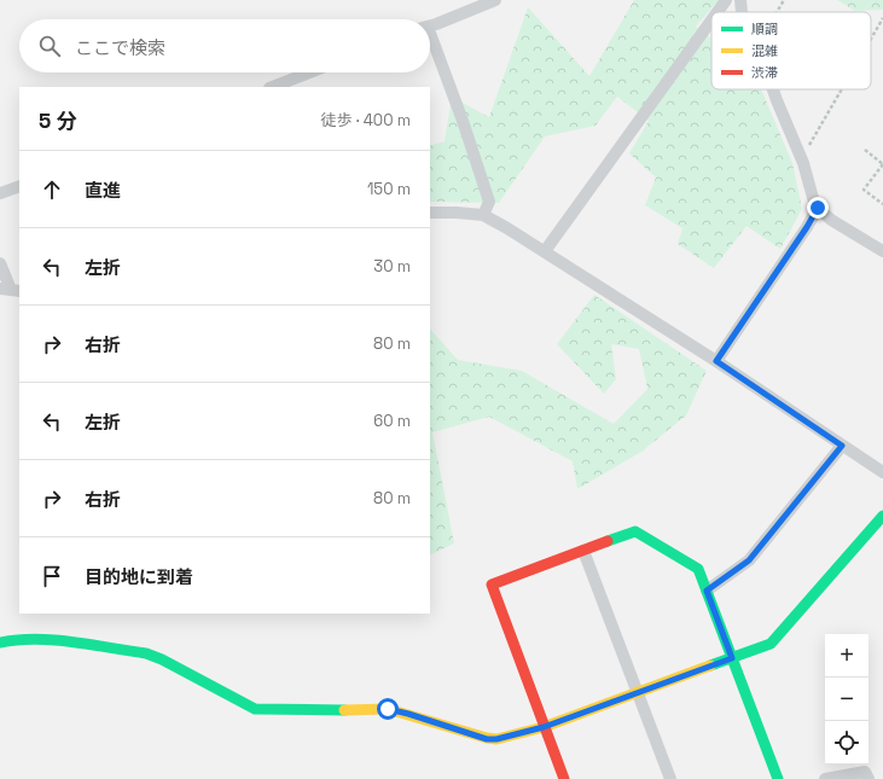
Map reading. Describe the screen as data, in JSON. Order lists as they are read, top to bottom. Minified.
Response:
{"legend":["順調","混雑","渋滞"],"page":{"search":"ここで検索","heading":["5 分","徒歩 · 400 m"],"list":[["直進","150 m"],["左折","30 m"],["右折","80 m"],["左折","60 m"],["右折","80 m"],"目的地に到着"],"map_buttons":["+","−"]}}
